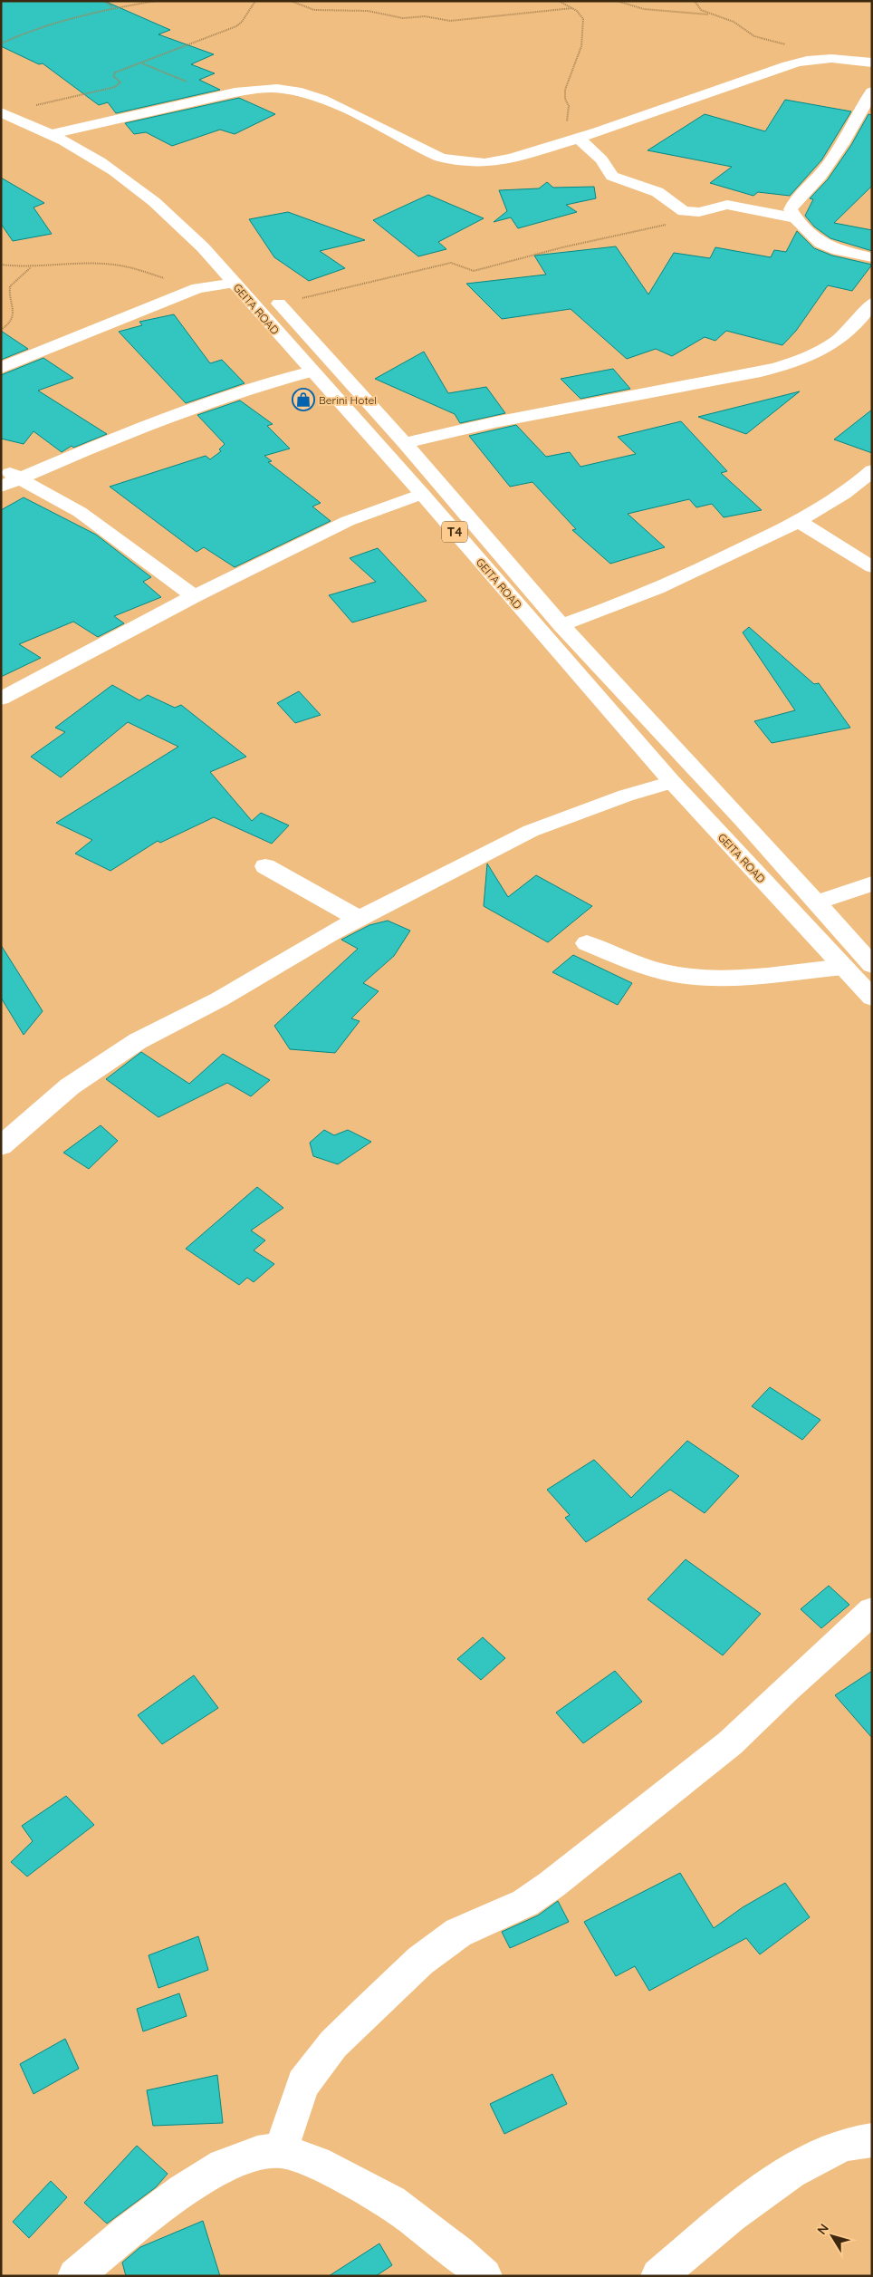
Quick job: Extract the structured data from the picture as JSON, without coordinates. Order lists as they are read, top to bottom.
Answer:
{
  "streets": {
    "main road": ["GEITA ROAD", "T4"]
  },
  "places": {
    "shop": ["Berini Hotel"]
  },
  "north": "top left"
}
